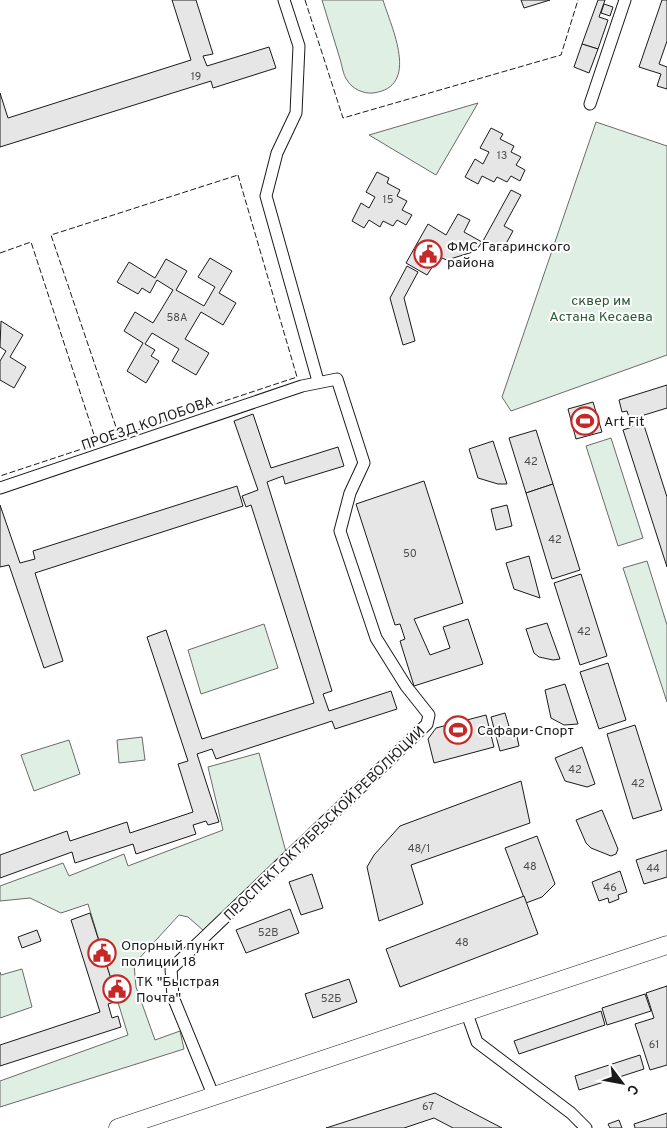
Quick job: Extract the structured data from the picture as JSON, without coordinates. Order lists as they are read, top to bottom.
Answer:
{
  "streets": {
    "street": ["ПРОЕЗД КОЛОБОВА", "ПРОСПЕКТ ОКТЯБРЬСКОЙ РЕВОЛЮЦИИ"]
  },
  "crossings": [
    ["ПРОЕЗД КОЛОБОВА", "ПРОСПЕКТ ОКТЯБРЬСКОЙ РЕВОЛЮЦИИ"]
  ],
  "parks": ["сквер им Астана Кесаева"],
  "places": {
    "public building": ["ФМС Гагаринского района", "Опорный пункт полиции 18", "ТК \"Быстрая Почта\""],
    "sports": ["Art Fit", "Сафари-Спорт"]
  },
  "house_numbers": [
    "19",
    "13",
    "15",
    "58А",
    "42",
    "42",
    "50",
    "42",
    "42",
    "42",
    "48/1",
    "48",
    "44",
    "46",
    "52В",
    "48",
    "52Б",
    "61",
    "67"
  ],
  "north": "bottom right"
}
